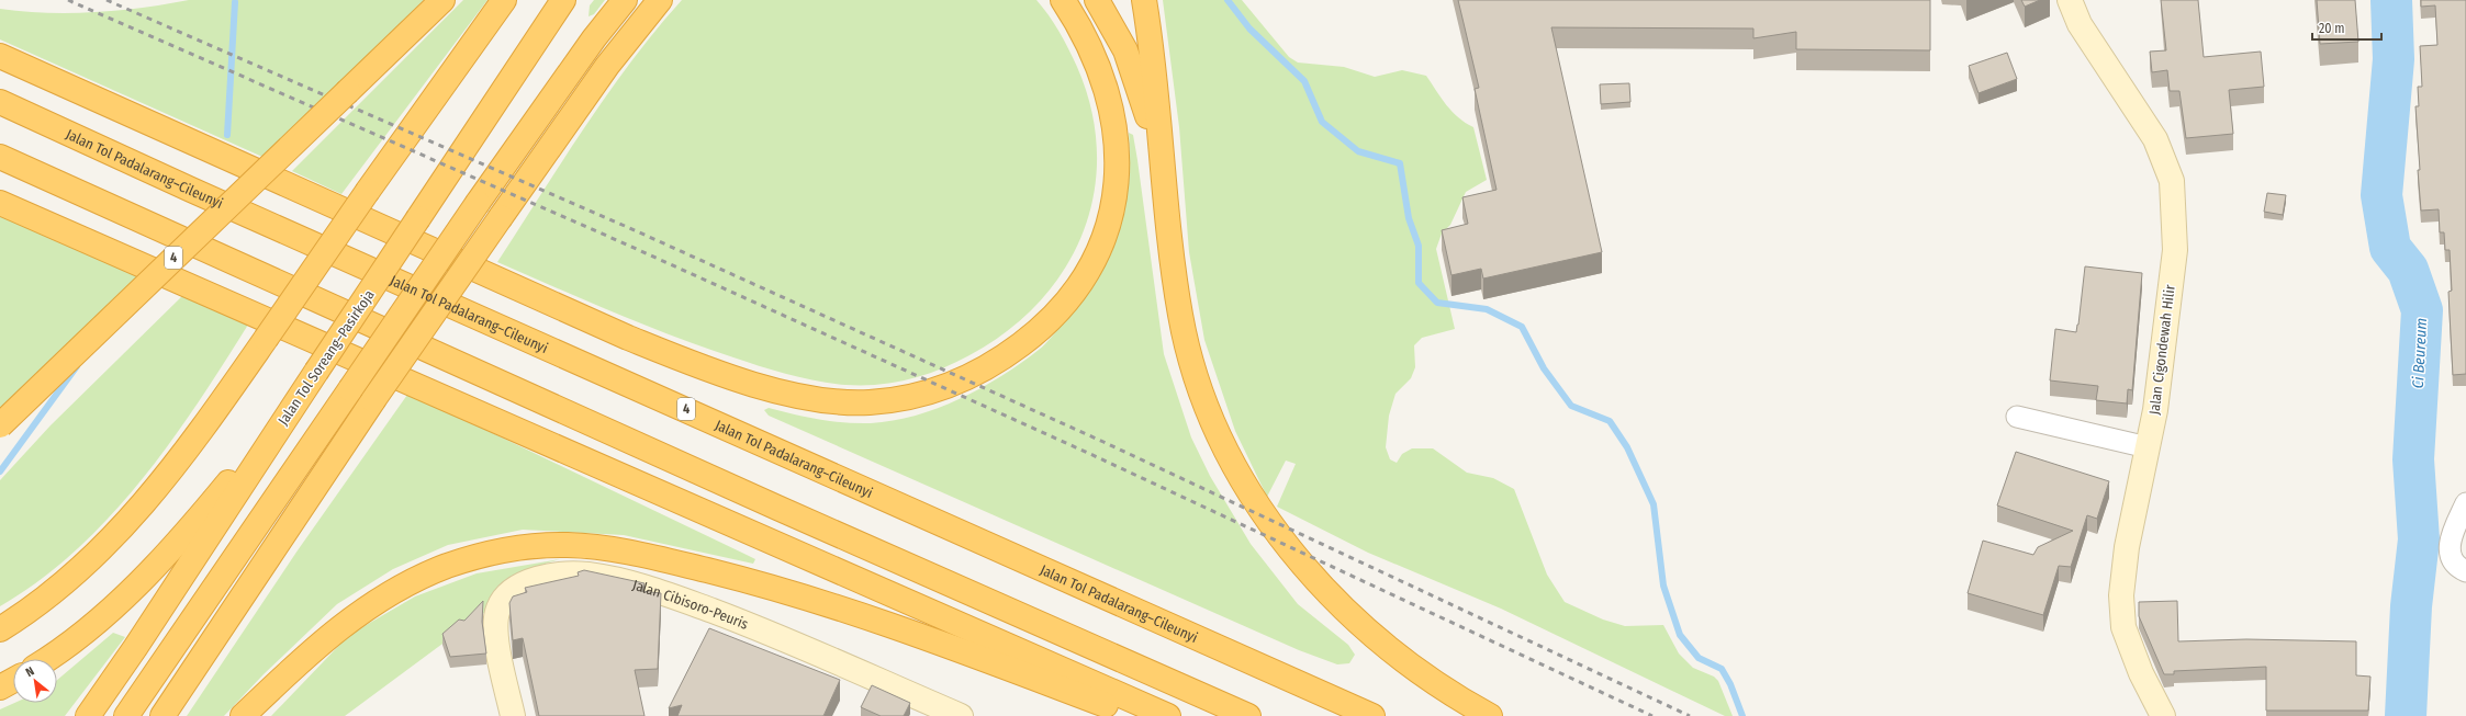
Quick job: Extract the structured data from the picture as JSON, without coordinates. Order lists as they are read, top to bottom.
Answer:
{
  "streets": {
    "highway": ["Jalan Tol Padalarang–Cileunyi", "4", "Jalan Tol Soreang–Pasirkoja"],
    "street": ["Jalan Cigondewah Hilir", "Jalan Cibisoro-Peuris"]
  },
  "water": ["Ci Beureum"],
  "scale_bar": "20 m",
  "north": "top left"
}
